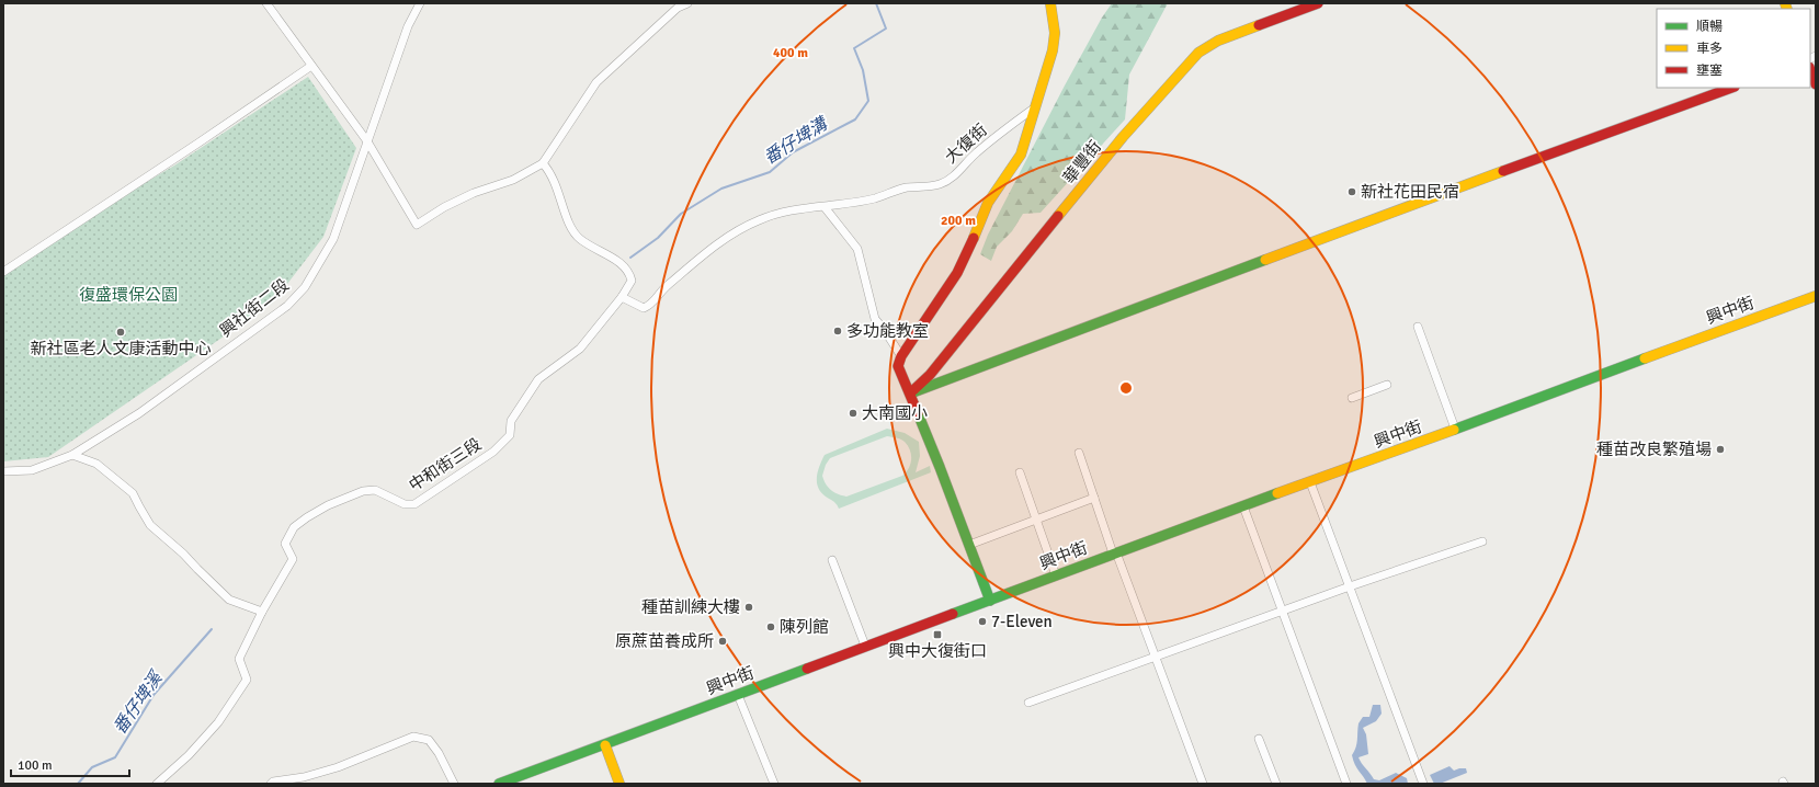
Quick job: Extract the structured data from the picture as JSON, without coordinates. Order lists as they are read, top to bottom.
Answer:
{
  "streets": {
    "street": [
      "大復街",
      "華豐街",
      "興社街二段",
      "興中街",
      "中和街三段"
    ]
  },
  "crossings": [
    ["大復街", "中和街三段"]
  ],
  "water": ["番仔埤溝", "番仔埤溪"],
  "parks": ["復盛環保公園"],
  "places": {
    "other": [
      "新社花田民宿",
      "多功能教室",
      "新社區老人文康活動中心",
      "大南國小",
      "種苗改良繁殖場",
      "種苗訓練大樓",
      "7-Eleven",
      "陳列館",
      "原蔗苗養成所"
    ],
    "transit": ["興中大復街口"]
  },
  "legend": ["順暢", "車多", "壅塞"],
  "scale_bar": "100 m",
  "rings": ["400 m", "200 m"]
}
